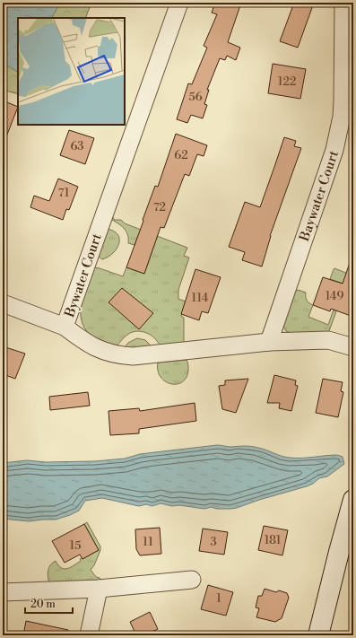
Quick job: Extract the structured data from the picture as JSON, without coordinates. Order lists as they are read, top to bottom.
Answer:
{
  "streets": {
    "street": ["Baywater Court", "Bywater Court"]
  },
  "crossings": [
    ["Baywater Court", "Bywater Court"]
  ],
  "house_numbers": [
    "122",
    "56",
    "63",
    "62",
    "71",
    "72",
    "149",
    "114",
    "181",
    "11",
    "3",
    "15",
    "1"
  ],
  "scale_bar": "20 m"
}
